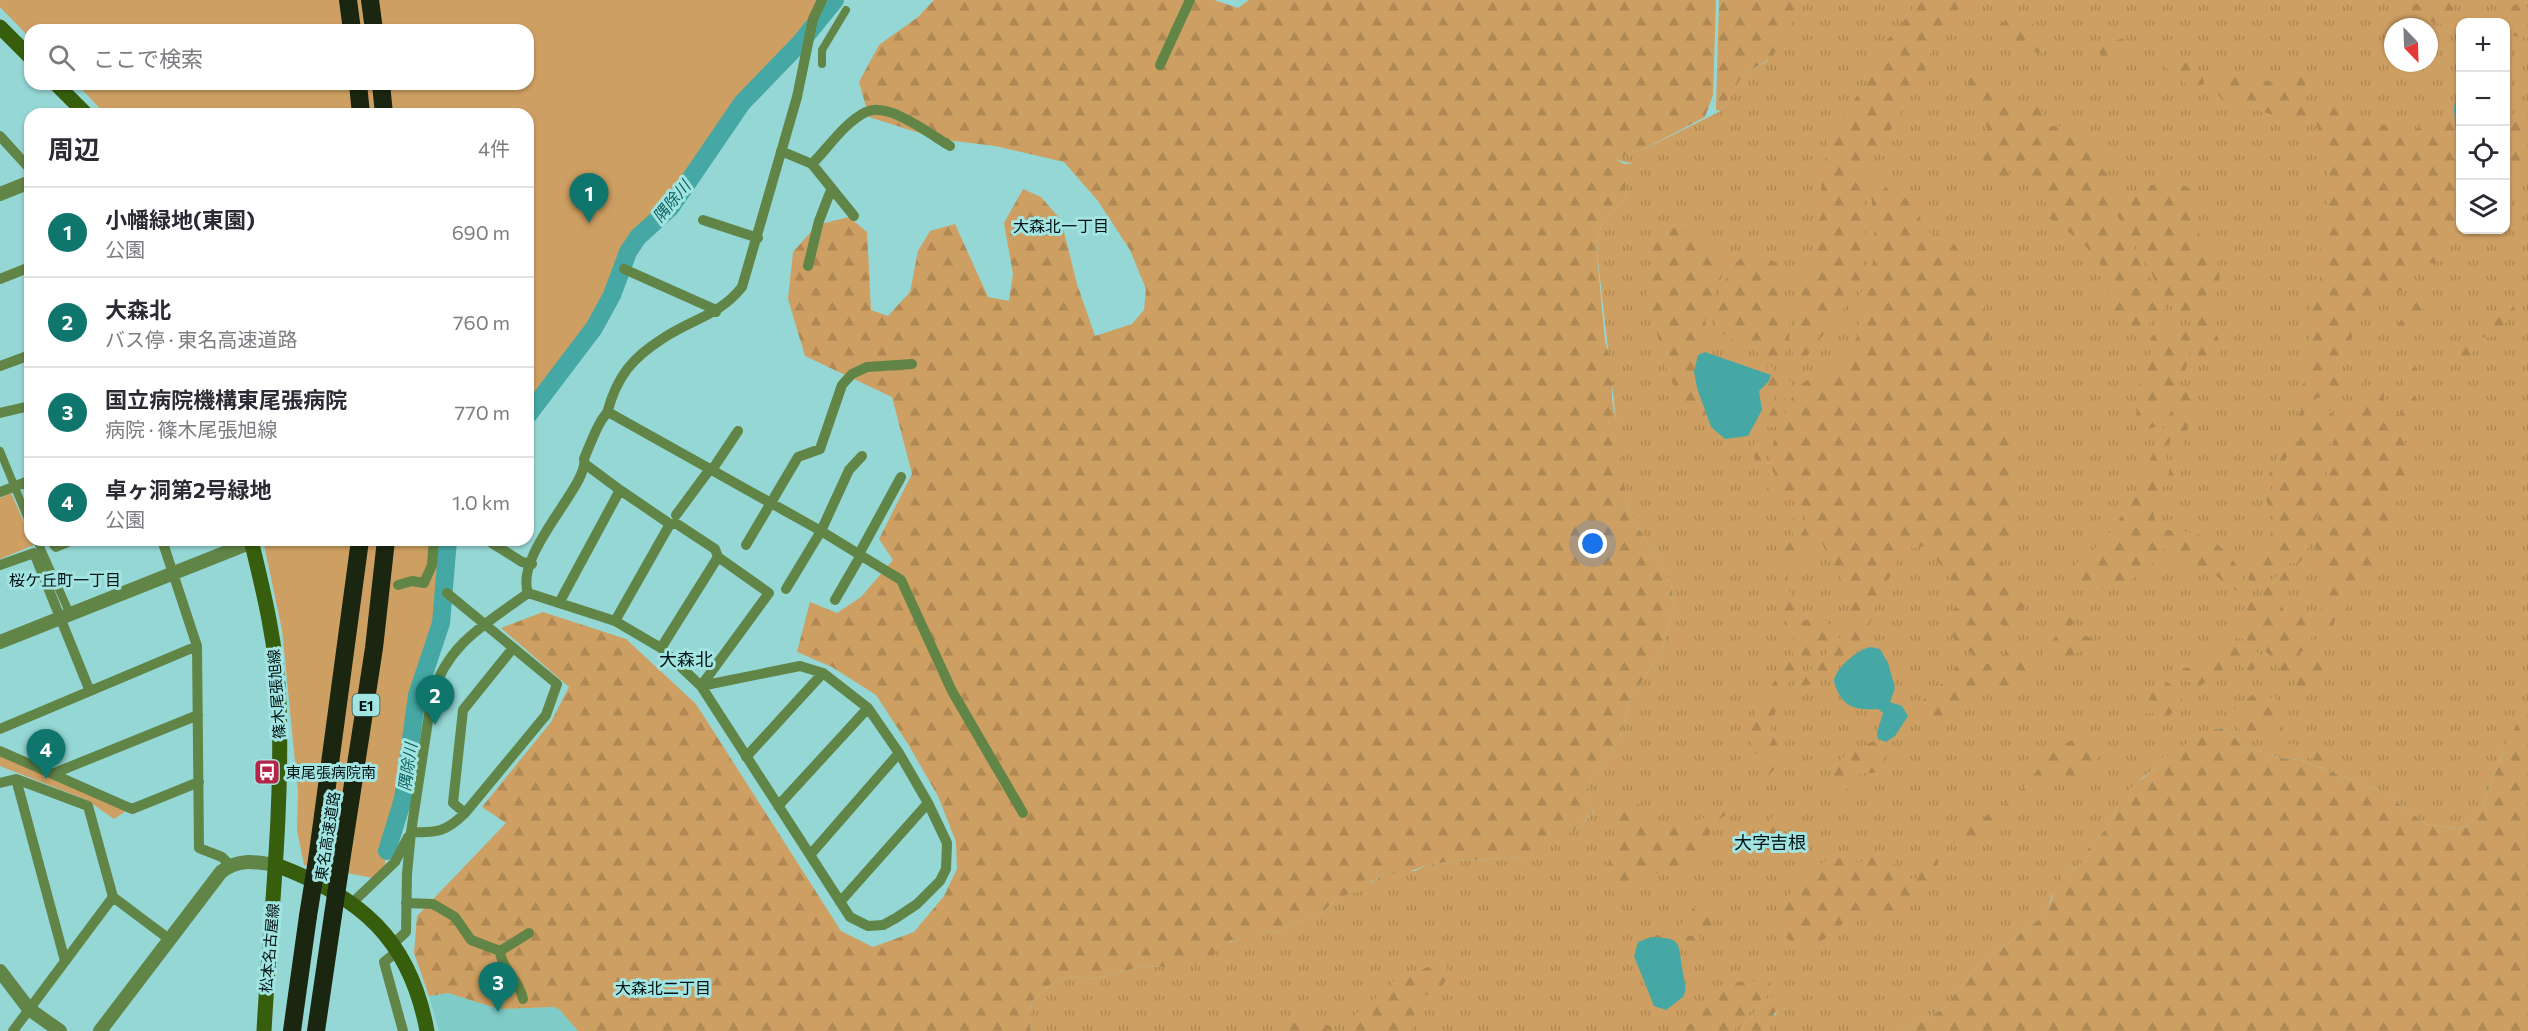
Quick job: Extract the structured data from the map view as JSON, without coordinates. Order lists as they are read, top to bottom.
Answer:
{
  "streets": {
    "highway": ["E1", "東名高速道路"],
    "main road": ["篠木尾張旭線", "松本名古屋線"]
  },
  "crossings": [
    ["篠木尾張旭線", "松本名古屋線"]
  ],
  "districts": [
    "大森北一丁目",
    "桜ケ丘町一丁目",
    "大森北",
    "大字吉根",
    "大森北二丁目"
  ],
  "water": ["隅除川"],
  "places": {
    "bus stop": ["東尾張病院南"]
  },
  "north": "bottom right",
  "page": {
    "map_buttons": ["+", "−"],
    "search": "ここで検索",
    "heading": ["周辺", "4件"],
    "pins": [
      "1",
      "2",
      "4",
      "3"
    ],
    "list": [
      {
        "mark": "1",
        "name": "小幡緑地(東園)",
        "note": "公園",
        "value": "690 m"
      },
      {
        "mark": "2",
        "name": "大森北",
        "note": "バス停 · 東名高速道路",
        "value": "760 m"
      },
      {
        "mark": "3",
        "name": "国立病院機構東尾張病院",
        "note": "病院 · 篠木尾張旭線",
        "value": "770 m"
      },
      {
        "mark": "4",
        "name": "卓ヶ洞第2号緑地",
        "note": "公園",
        "value": "1.0 km"
      }
    ]
  }
}
